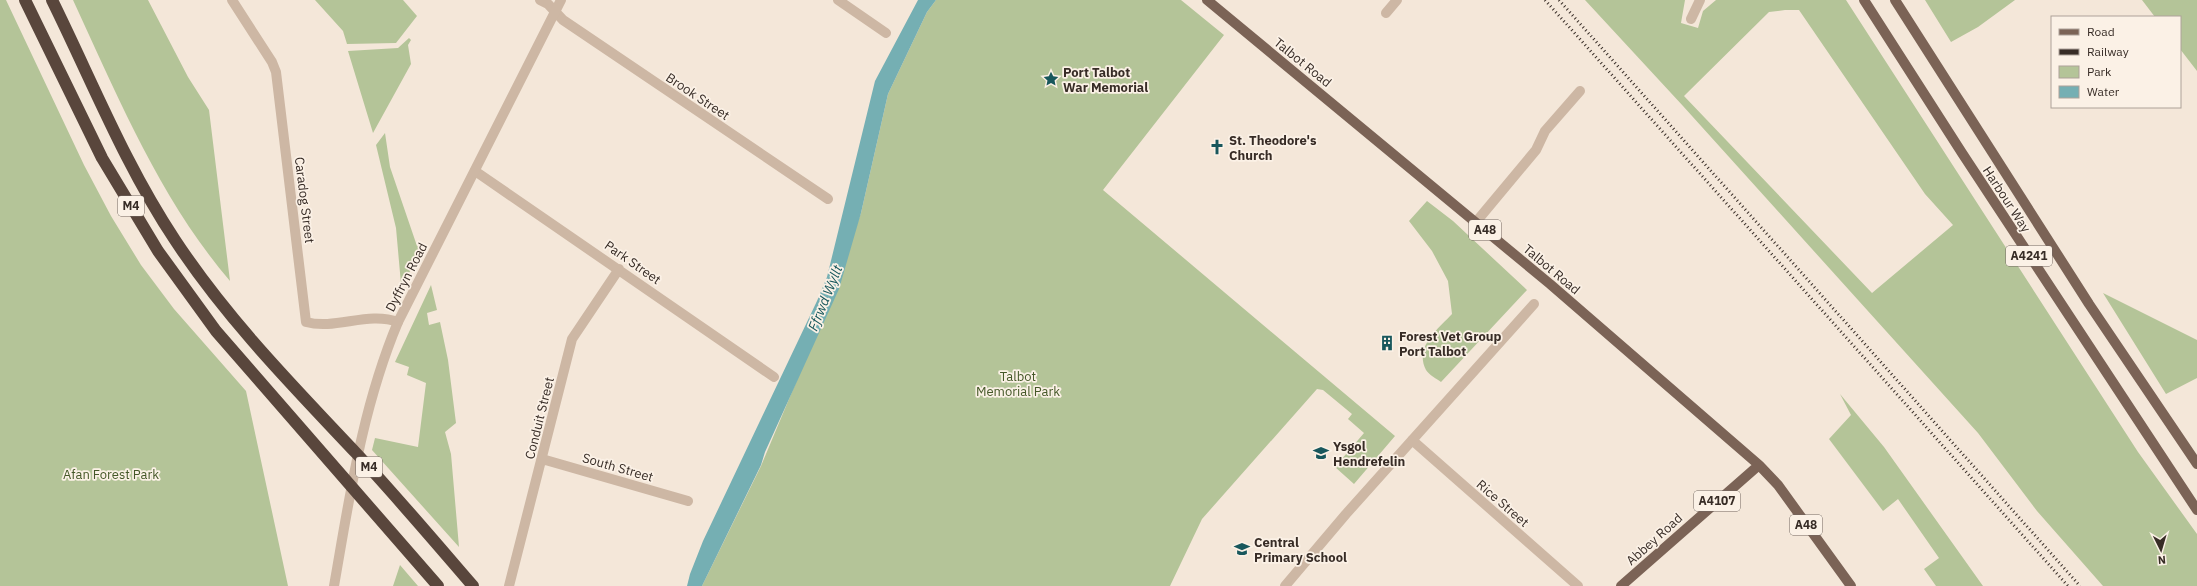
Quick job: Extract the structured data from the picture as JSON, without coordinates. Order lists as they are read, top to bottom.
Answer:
{
  "streets": {
    "highway": ["M4"],
    "main road": [
      "Talbot Road",
      "Harbour Way",
      "A48",
      "A4241",
      "A4107",
      "Abbey Road"
    ],
    "street": [
      "Brook Street",
      "Caradog Street",
      "Park Street",
      "Dyffryn Road",
      "Conduit Street",
      "South Street",
      "Rice Street"
    ]
  },
  "crossings": [
    ["Talbot Road", "Abbey Road"],
    ["Brook Street", "Dyffryn Road"],
    ["Caradog Street", "Dyffryn Road"],
    ["Park Street", "Dyffryn Road"],
    ["Park Street", "Conduit Street"],
    ["Conduit Street", "South Street"]
  ],
  "water": ["Ffrwd Wyllt"],
  "parks": ["Talbot Memorial Park", "Afan Forest Park"],
  "places": {
    "place": ["Port Talbot War Memorial"],
    "church": ["St. Theodore's Church"],
    "building": ["Forest Vet Group Port Talbot"],
    "school or university": ["Ysgol Hendrefelin", "Central Primary School"]
  },
  "legend": [
    "Road",
    "Railway",
    "Park",
    "Water"
  ],
  "north": "bottom"
}
